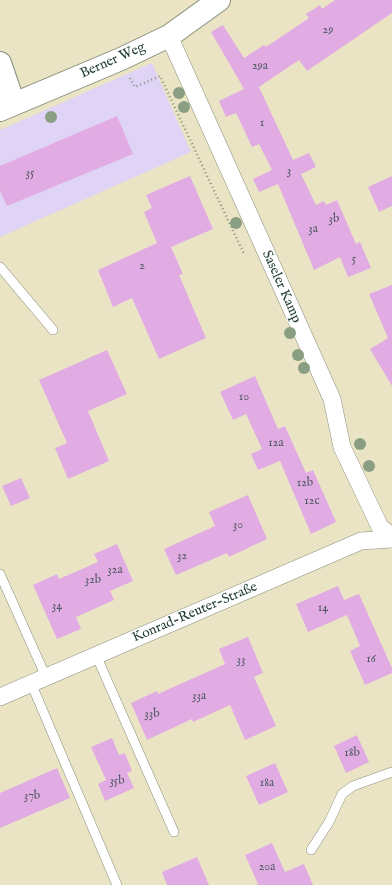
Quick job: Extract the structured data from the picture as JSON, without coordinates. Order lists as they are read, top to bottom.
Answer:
{
  "streets": {
    "street": ["Berner Weg", "Saseler Kamp", "Konrad-Reuter-Straße"]
  },
  "crossings": [
    ["Berner Weg", "Saseler Kamp"],
    ["Saseler Kamp", "Konrad-Reuter-Straße"]
  ],
  "house_numbers": [
    "29",
    "29a",
    "1",
    "3",
    "35",
    "3b",
    "3a",
    "5",
    "2",
    "10",
    "12a",
    "12b",
    "12c",
    "30",
    "32",
    "32a",
    "32b",
    "34",
    "14",
    "16",
    "33",
    "33a",
    "33b",
    "18b",
    "35b",
    "18a",
    "37b",
    "20a"
  ]
}
